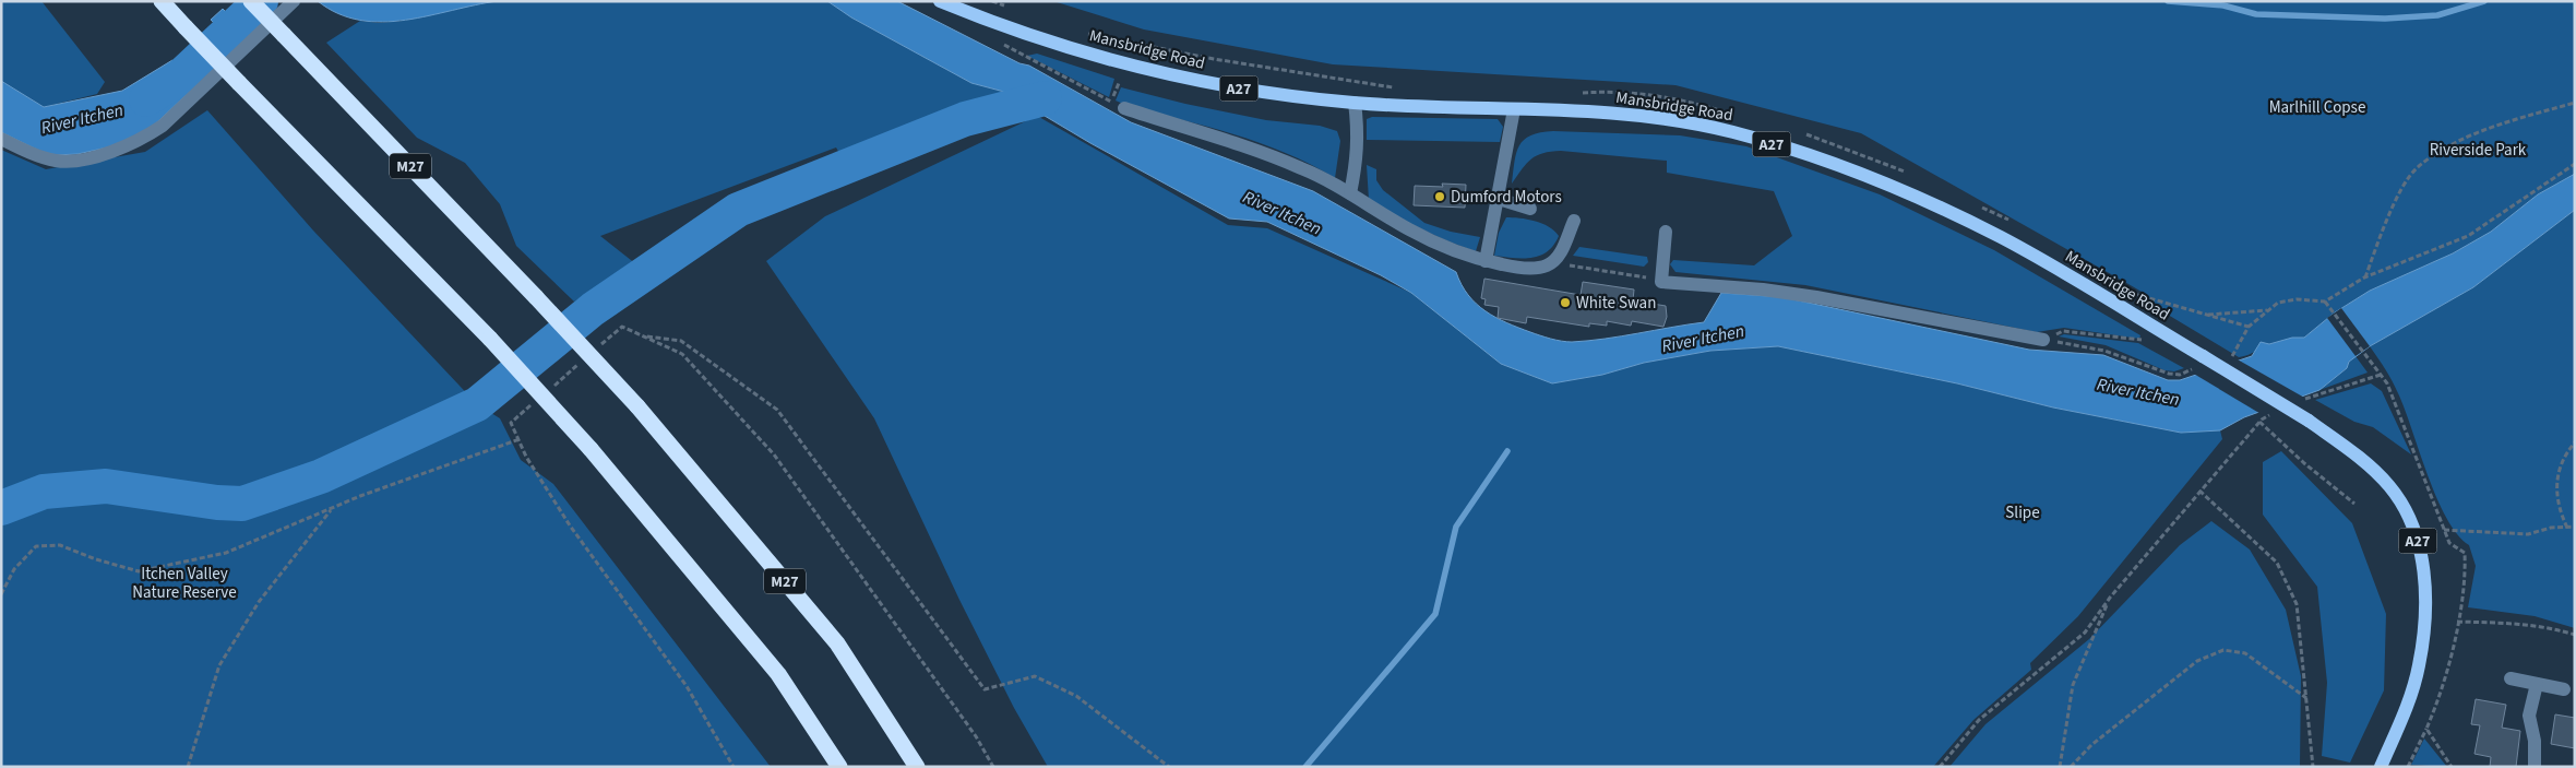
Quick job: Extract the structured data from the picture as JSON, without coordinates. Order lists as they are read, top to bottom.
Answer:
{
  "streets": {
    "highway": ["M27"],
    "main road": ["Mansbridge Road", "A27"]
  },
  "water": ["River Itchen"],
  "parks": [
    "Marlhill Copse",
    "Riverside Park",
    "Slipe",
    "Itchen Valley Nature Reserve"
  ],
  "places": ["Dumford Motors", "White Swan"]
}
